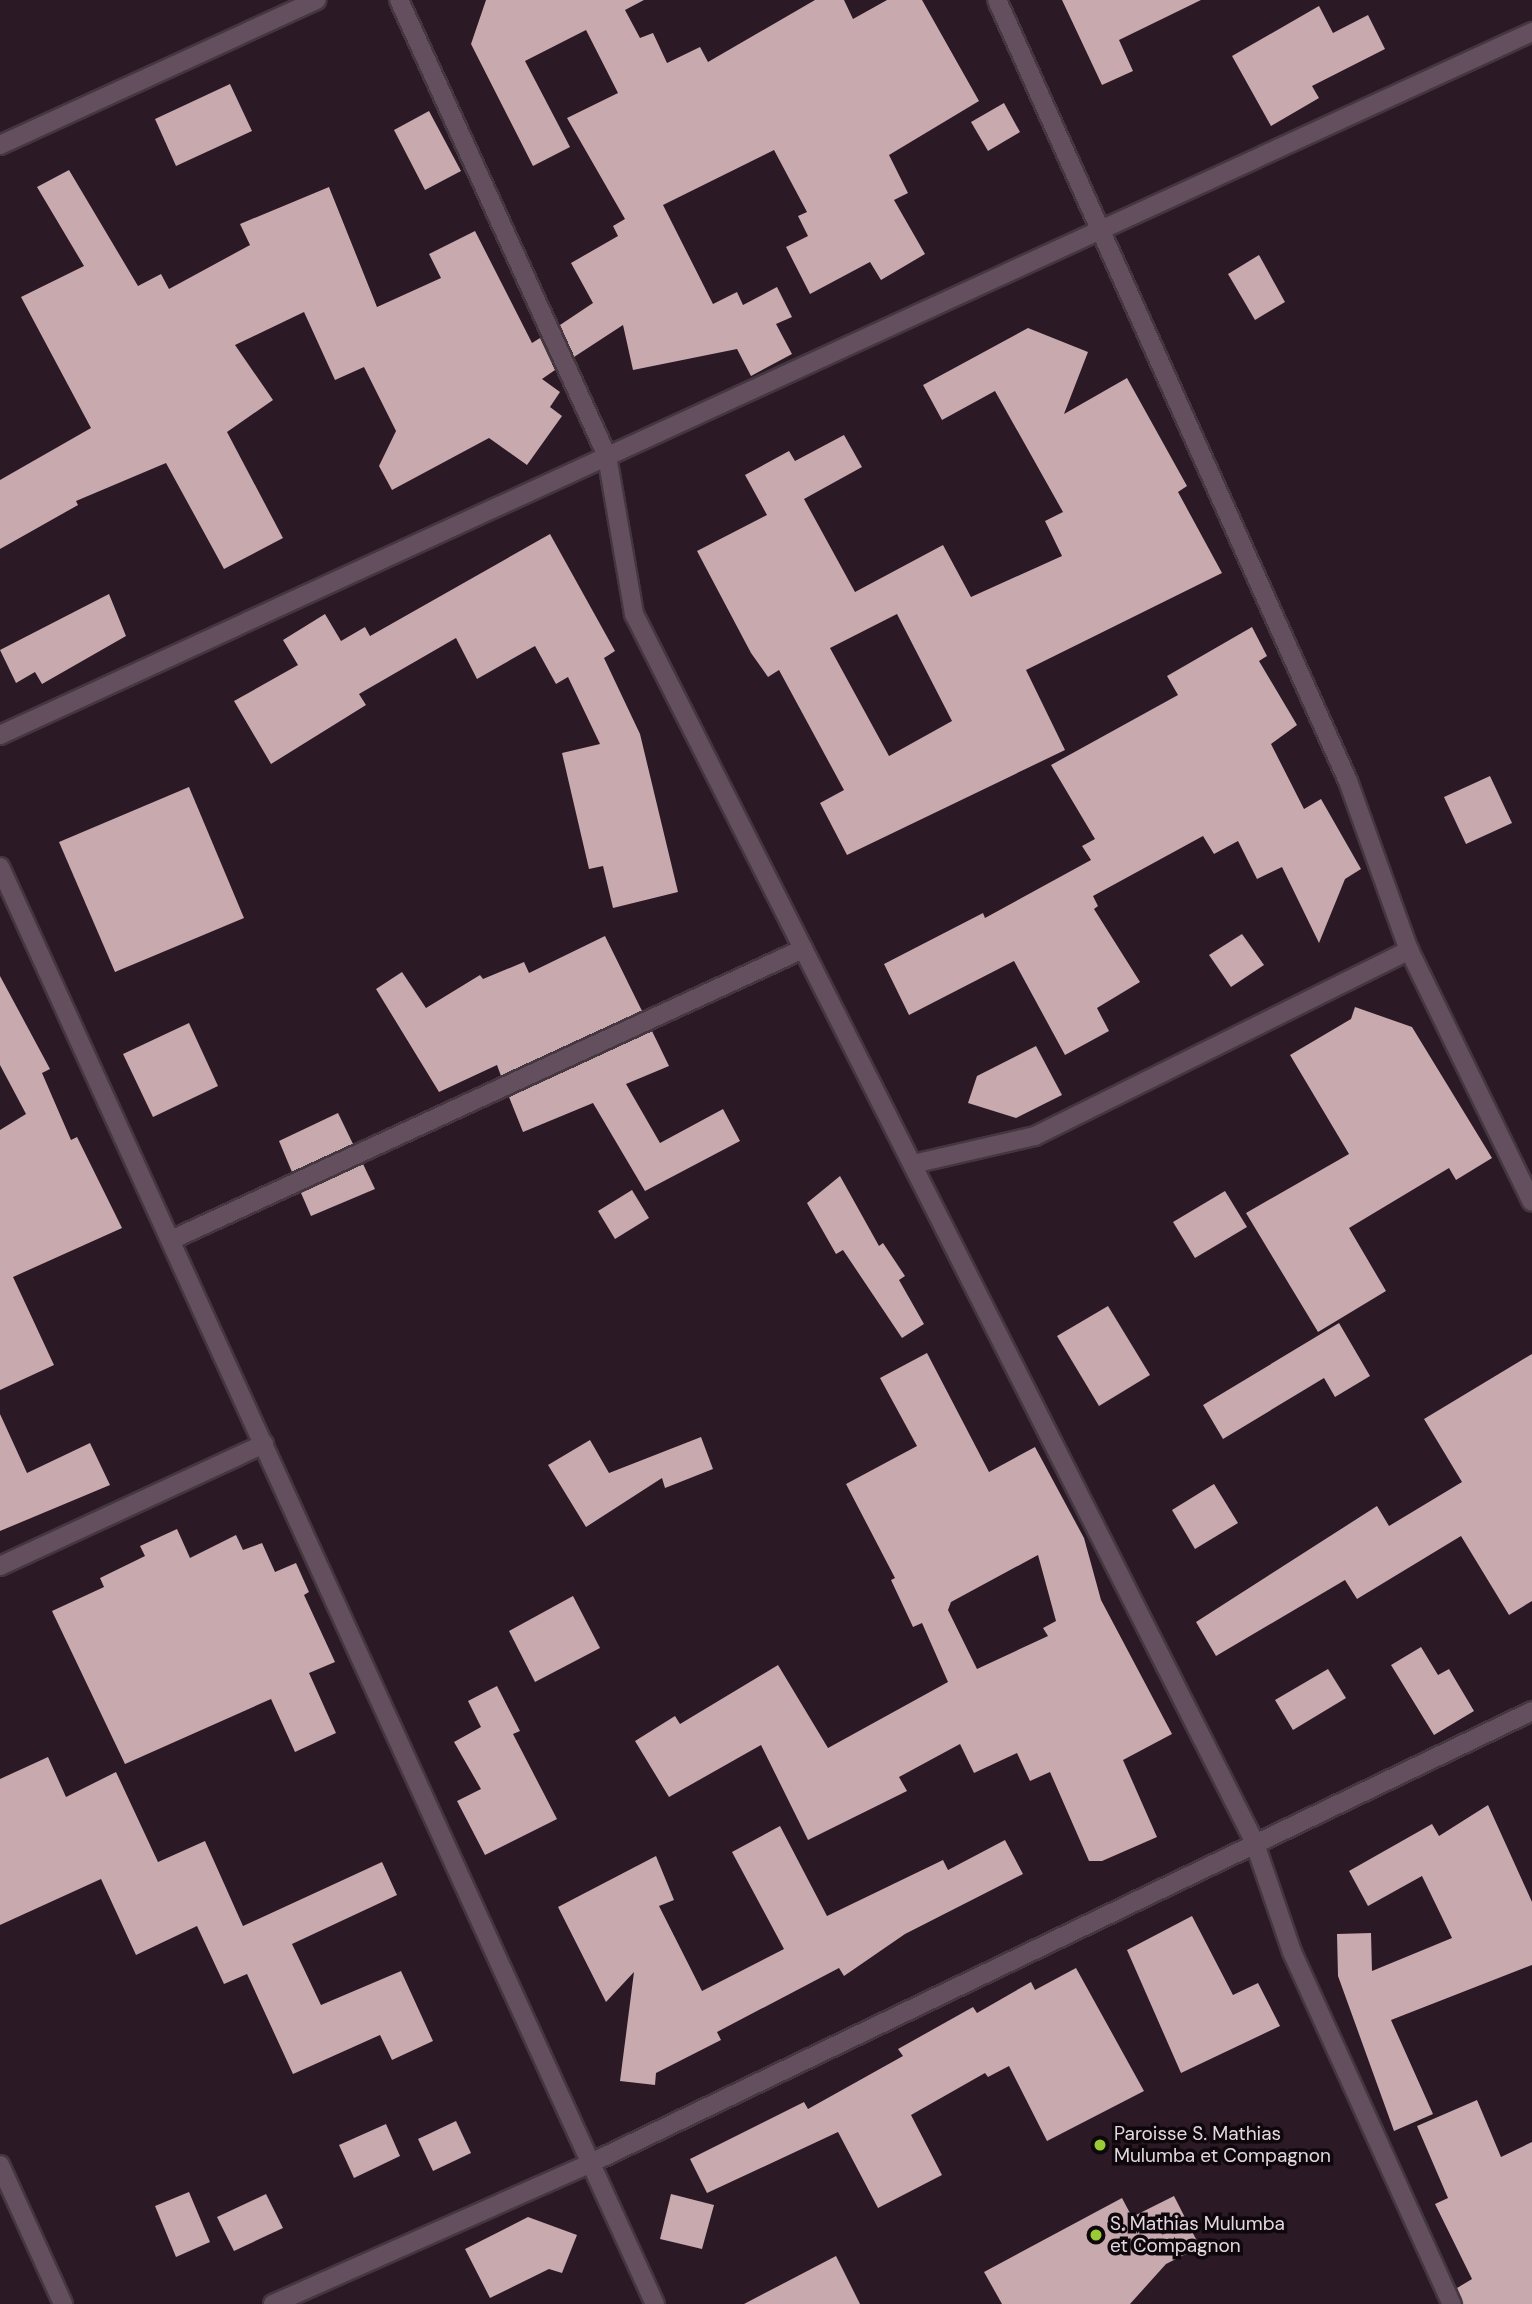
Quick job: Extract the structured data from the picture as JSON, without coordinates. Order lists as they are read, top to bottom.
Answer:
{
  "places": ["Paroisse S. Mathias Mulumba et Compagnon", "S. Mathias Mulumba et Compagnon"]
}
